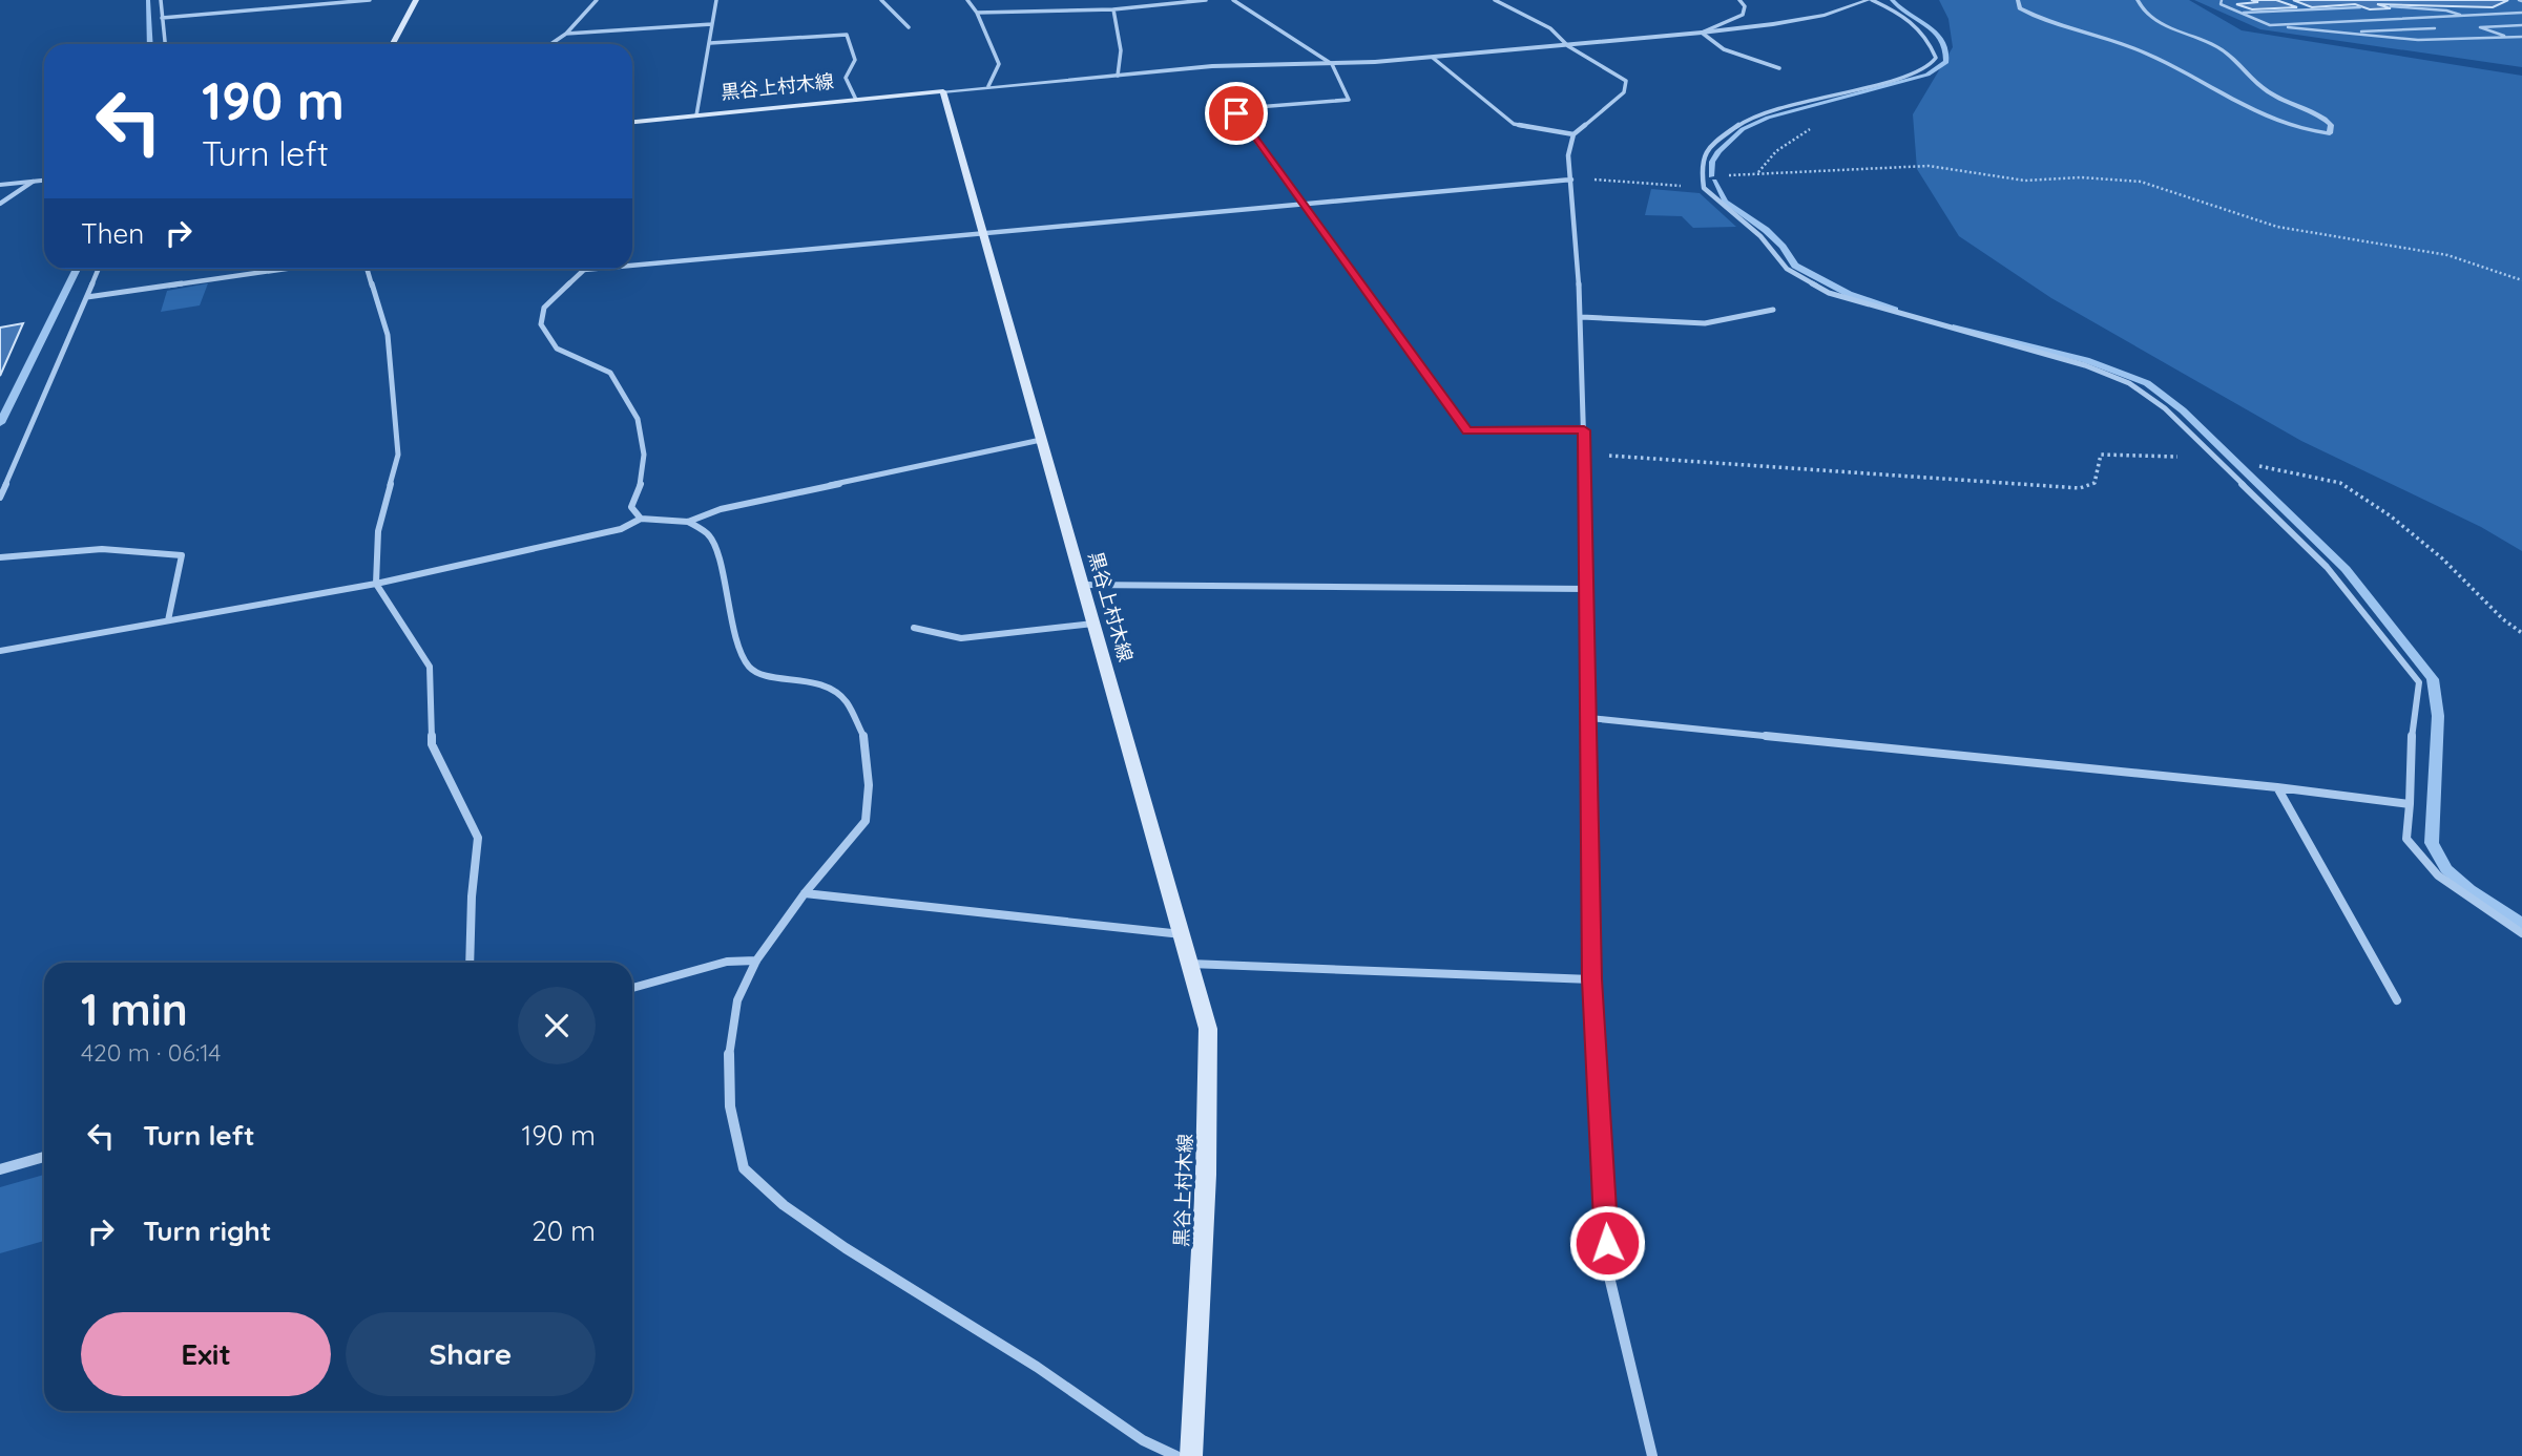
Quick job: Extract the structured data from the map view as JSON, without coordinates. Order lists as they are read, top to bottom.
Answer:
{
  "streets": {
    "main road": ["黒谷上村木線"]
  },
  "page": {
    "turn": ["190 m", "Turn left"],
    "then": "Then",
    "heading": ["1 min", "420 m · 06:14"],
    "list": [
      {
        "name": "Turn left",
        "value": "190 m"
      },
      {
        "name": "Turn right",
        "value": "20 m"
      }
    ],
    "buttons": ["Exit", "Share"]
  }
}
